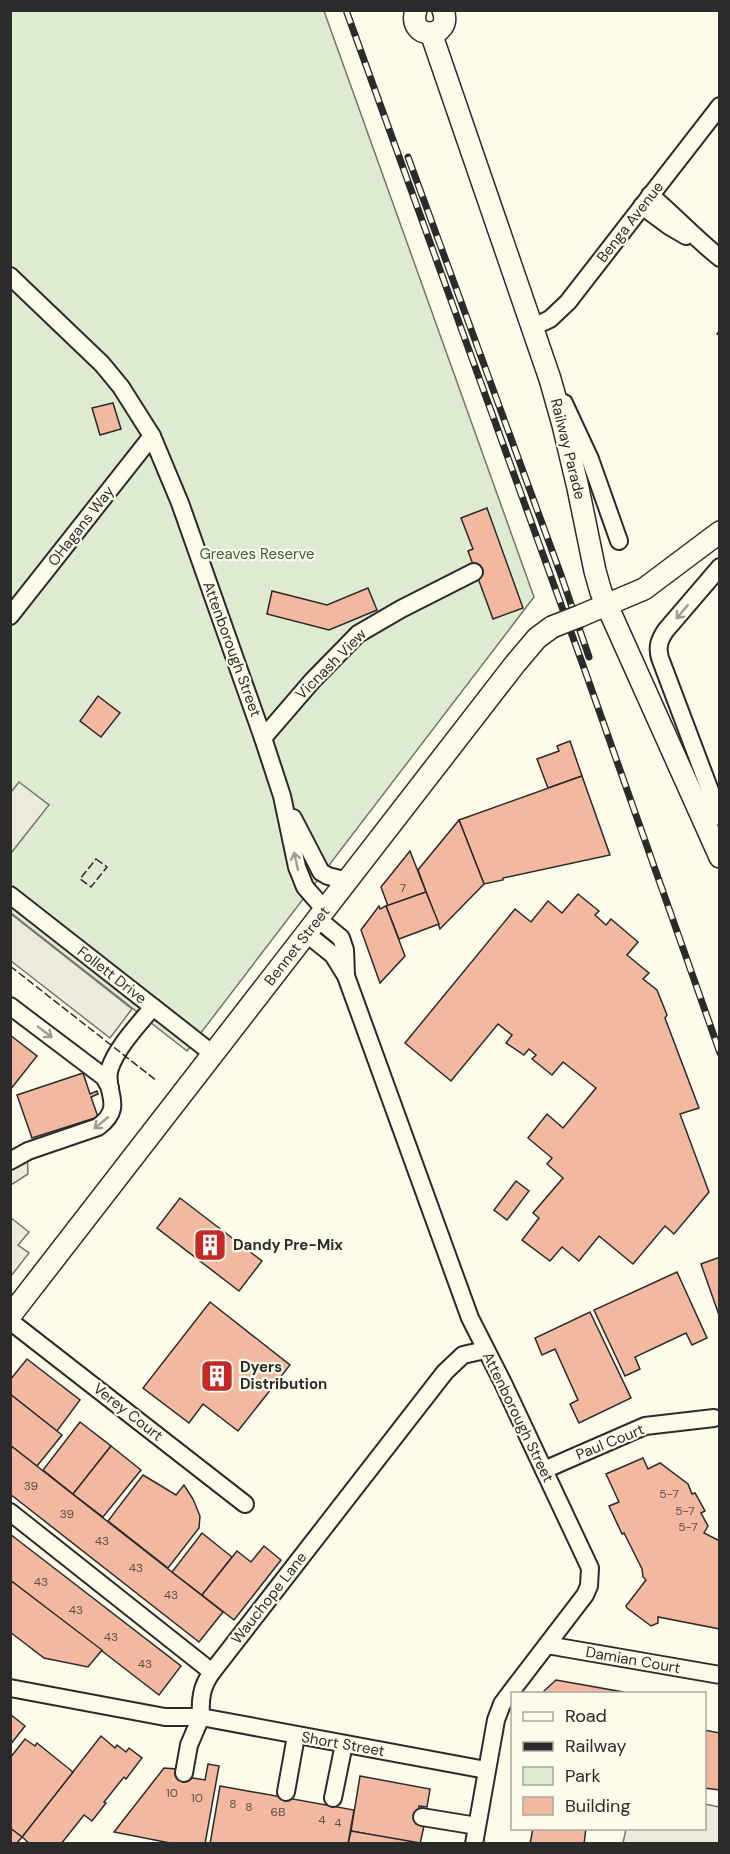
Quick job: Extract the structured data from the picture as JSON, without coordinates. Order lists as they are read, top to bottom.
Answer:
{
  "streets": {
    "main road": ["Railway Parade", "Bennet Street"],
    "street": [
      "Benga Avenue",
      "OHagans Way",
      "Attenborough Street",
      "Vicnash View",
      "Follett Drive",
      "Verey Court",
      "Paul Court",
      "Wauchope Lane",
      "Damian Court",
      "Short Street"
    ]
  },
  "crossings": [
    ["Benga Avenue", "Railway Parade"],
    ["Railway Parade", "Bennet Street"],
    ["OHagans Way", "Attenborough Street"],
    ["Attenborough Street", "Vicnash View"],
    ["Attenborough Street", "Bennet Street"],
    ["Attenborough Street", "Paul Court"],
    ["Attenborough Street", "Wauchope Lane"],
    ["Attenborough Street", "Damian Court"],
    ["Attenborough Street", "Short Street"],
    ["Bennet Street", "Follett Drive"],
    ["Wauchope Lane", "Short Street"]
  ],
  "parks": ["Greaves Reserve"],
  "places": {
    "building": ["Dandy Pre-Mix", "Dyers Distribution"]
  },
  "house_numbers": [
    "7",
    "39",
    "5-7",
    "5-7",
    "39",
    "5-7",
    "43",
    "43",
    "43",
    "43",
    "43",
    "43",
    "43",
    "10",
    "10",
    "8",
    "8",
    "6B",
    "4",
    "4"
  ],
  "legend": [
    "Road",
    "Railway",
    "Park",
    "Building"
  ]
}
